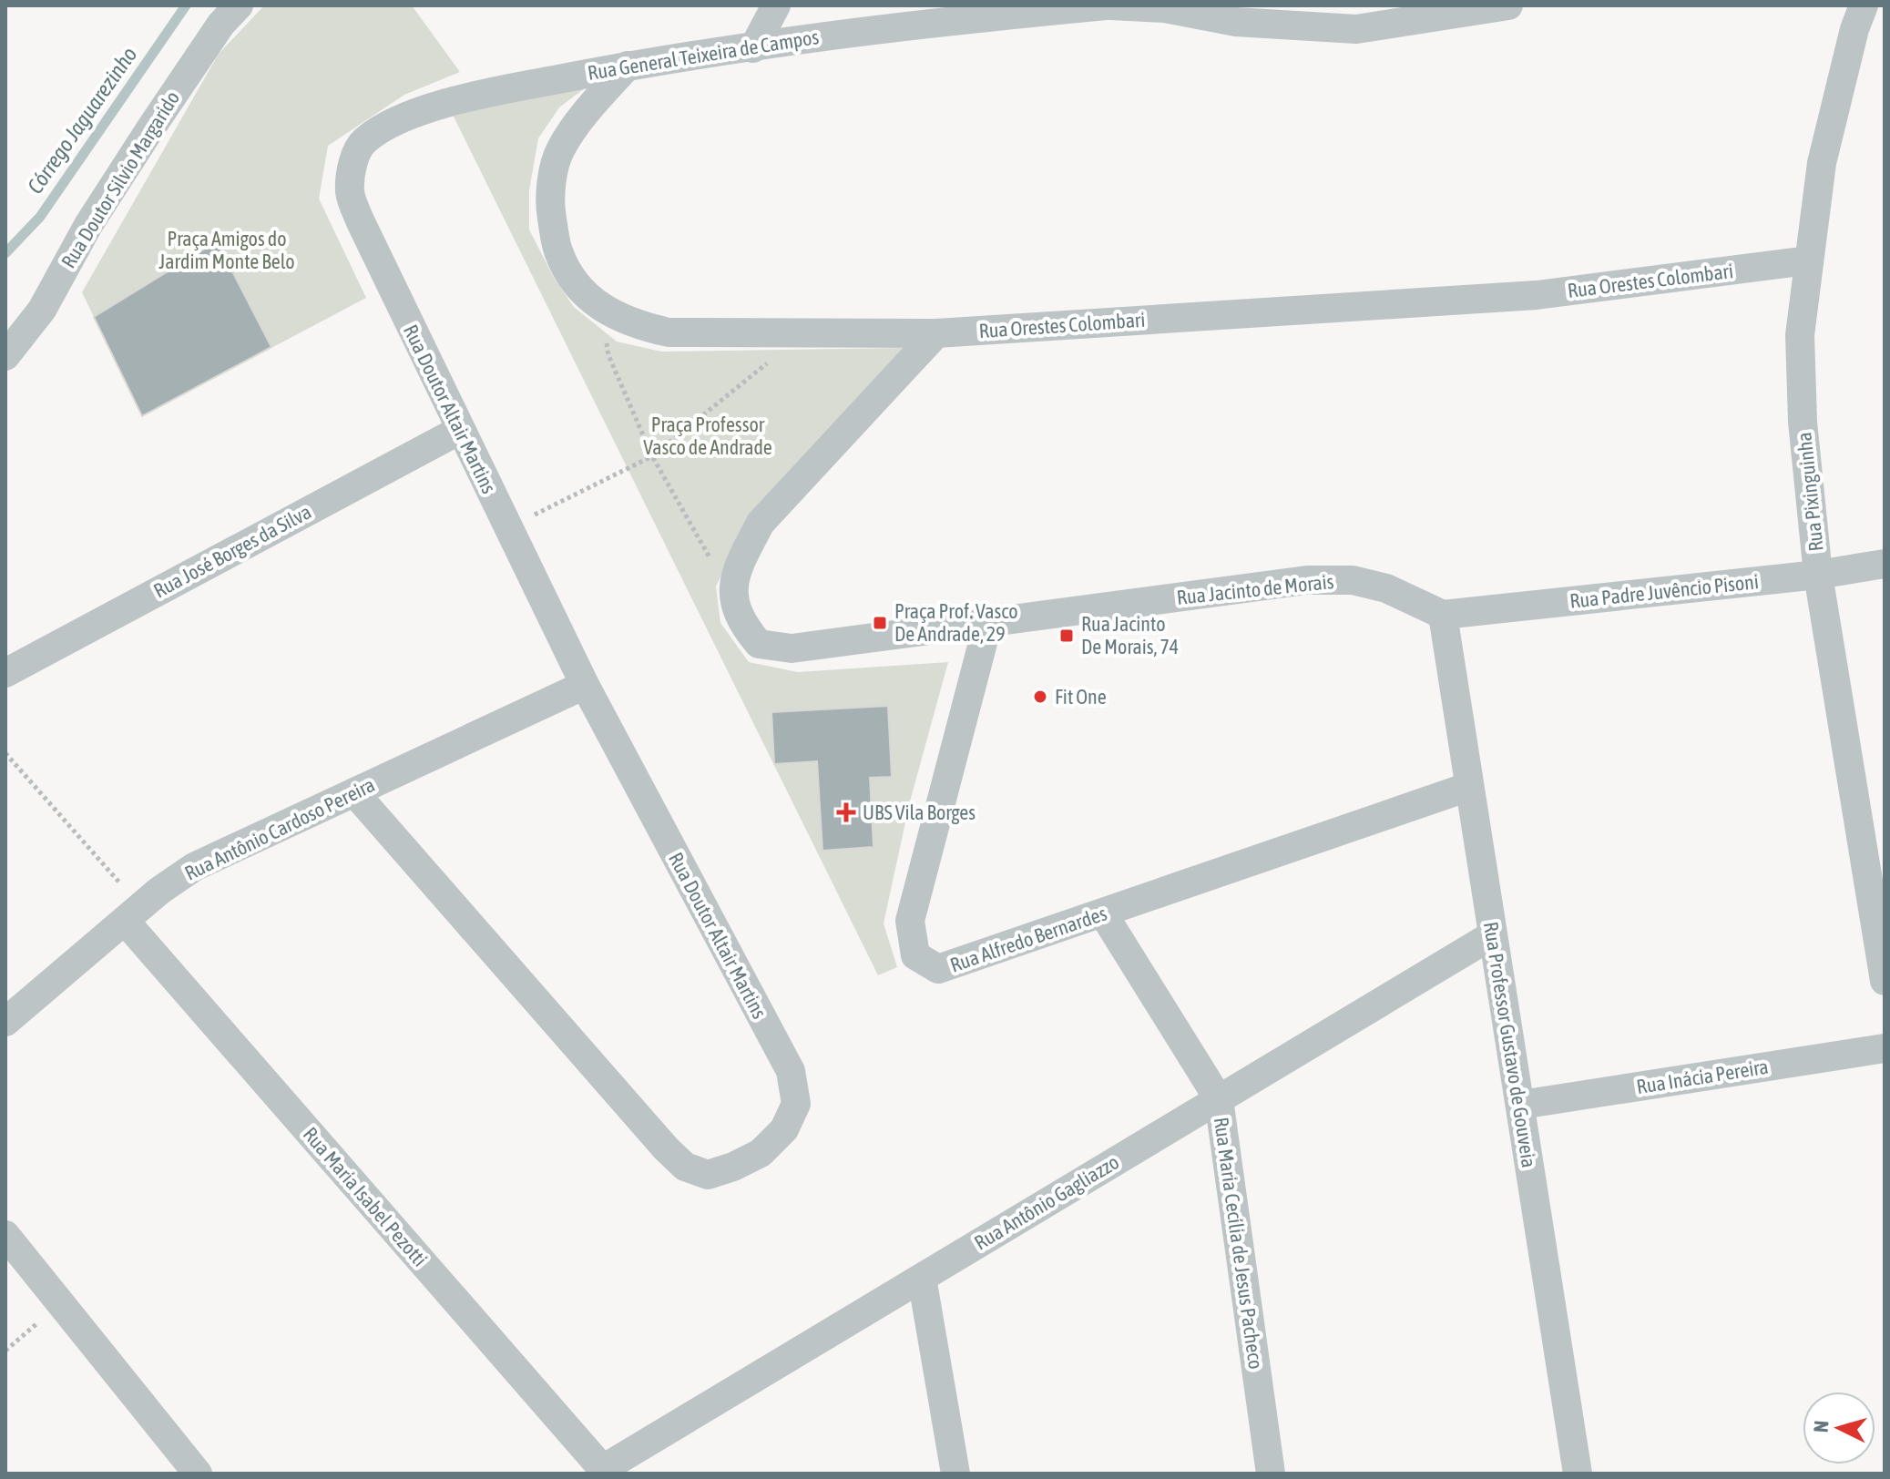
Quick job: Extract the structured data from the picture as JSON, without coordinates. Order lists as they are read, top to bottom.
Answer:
{
  "streets": {
    "street": [
      "Rua General Teixeira de Campos",
      "Rua Doutor Silvio Margarido",
      "Rua Orestes Colombari",
      "Rua Doutor Altair Martins",
      "Rua Pixinguinha",
      "Rua José Borges da Silva",
      "Rua Jacinto de Morais",
      "Rua Padre Juvêncio Pisoni",
      "Rua Antônio Cardoso Pereira",
      "Rua Alfredo Bernardes",
      "Rua Professor Gustavo de Gouveia",
      "Rua Inácia Pereira",
      "Rua Maria Isabel Pezotti",
      "Rua Antônio Gagliazzo",
      "Rua Maria Cecília de Jesus Pacheco"
    ]
  },
  "crossings": [
    ["Rua General Teixeira de Campos", "Rua Orestes Colombari"],
    ["Rua General Teixeira de Campos", "Rua Doutor Altair Martins"],
    ["Rua Orestes Colombari", "Rua Pixinguinha"],
    ["Rua Doutor Altair Martins", "Rua José Borges da Silva"],
    ["Rua Doutor Altair Martins", "Rua Antônio Cardoso Pereira"],
    ["Rua Pixinguinha", "Rua Padre Juvêncio Pisoni"],
    ["Rua Jacinto de Morais", "Rua Padre Juvêncio Pisoni"],
    ["Rua Jacinto de Morais", "Rua Alfredo Bernardes"],
    ["Rua Jacinto de Morais", "Rua Professor Gustavo de Gouveia"],
    ["Rua Padre Juvêncio Pisoni", "Rua Professor Gustavo de Gouveia"],
    ["Rua Antônio Cardoso Pereira", "Rua Maria Isabel Pezotti"],
    ["Rua Alfredo Bernardes", "Rua Professor Gustavo de Gouveia"],
    ["Rua Alfredo Bernardes", "Rua Maria Cecília de Jesus Pacheco"],
    ["Rua Professor Gustavo de Gouveia", "Rua Inácia Pereira"],
    ["Rua Professor Gustavo de Gouveia", "Rua Antônio Gagliazzo"],
    ["Rua Maria Isabel Pezotti", "Rua Antônio Gagliazzo"],
    ["Rua Antônio Gagliazzo", "Rua Maria Cecília de Jesus Pacheco"]
  ],
  "water": ["Córrego Jaguarezinho"],
  "parks": ["Praça Amigos do Jardim Monte Belo", "Praça Professor Vasco de Andrade"],
  "places": {
    "transit": ["Praça Prof. Vasco De Andrade, 29", "Rua Jacinto De Morais, 74"],
    "other": ["Fit One"],
    "health": ["UBS Vila Borges"]
  },
  "north": "left"
}
